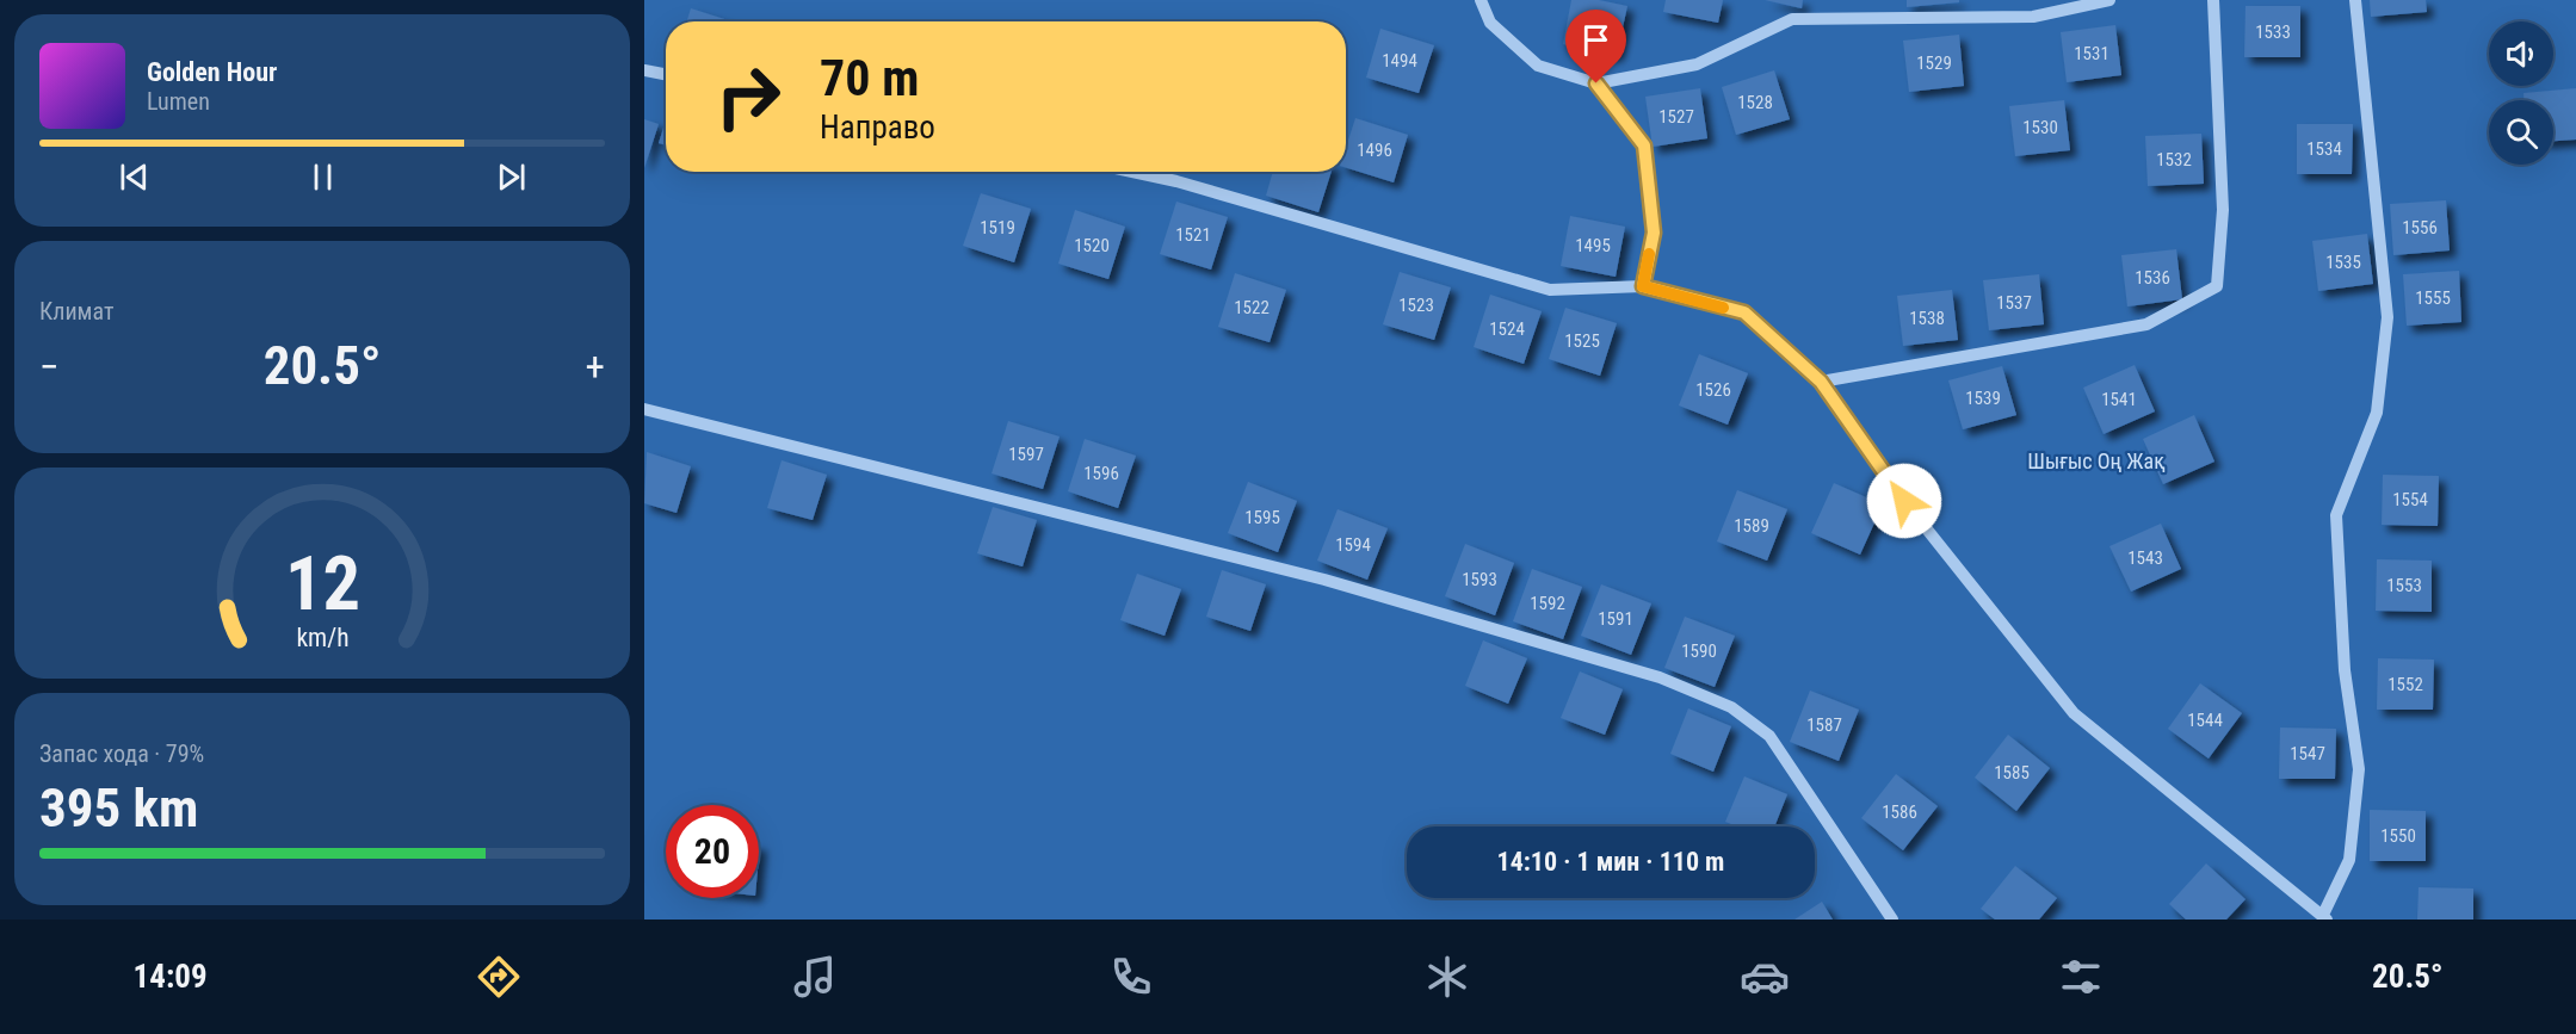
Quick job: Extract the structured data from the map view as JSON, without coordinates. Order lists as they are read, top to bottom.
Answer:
{
  "parks": ["Шығыс Оң Жақ"],
  "house_numbers": [
    "1533",
    "1531",
    "1494",
    "1529",
    "1528",
    "1527",
    "1530",
    "1534",
    "1496",
    "1532",
    "1519",
    "1556",
    "1521",
    "1520",
    "1495",
    "1535",
    "1536",
    "1555",
    "1537",
    "1523",
    "1522",
    "1538",
    "1524",
    "1525",
    "1526",
    "1539",
    "1541",
    "1597",
    "1596",
    "1554",
    "1595",
    "1589",
    "1594",
    "1543",
    "1593",
    "1553",
    "1592",
    "1591",
    "1590",
    "1552",
    "1544",
    "1587",
    "1547",
    "1585",
    "1586",
    "1550"
  ],
  "page": {
    "turn": ["70 m", "Направо"],
    "song": ["Golden Hour", "Lumen"],
    "tile": [
      "Климат",
      ["Запас хода · 79%", "395 km"]
    ],
    "heat": ["−", "20.5°", "+"],
    "limit": "20",
    "trip": "14:10 · 1 мин · 110 m",
    "tabs": ["14:09", "20.5°"],
    "gauge": ["12", "km/h"]
  }
}
